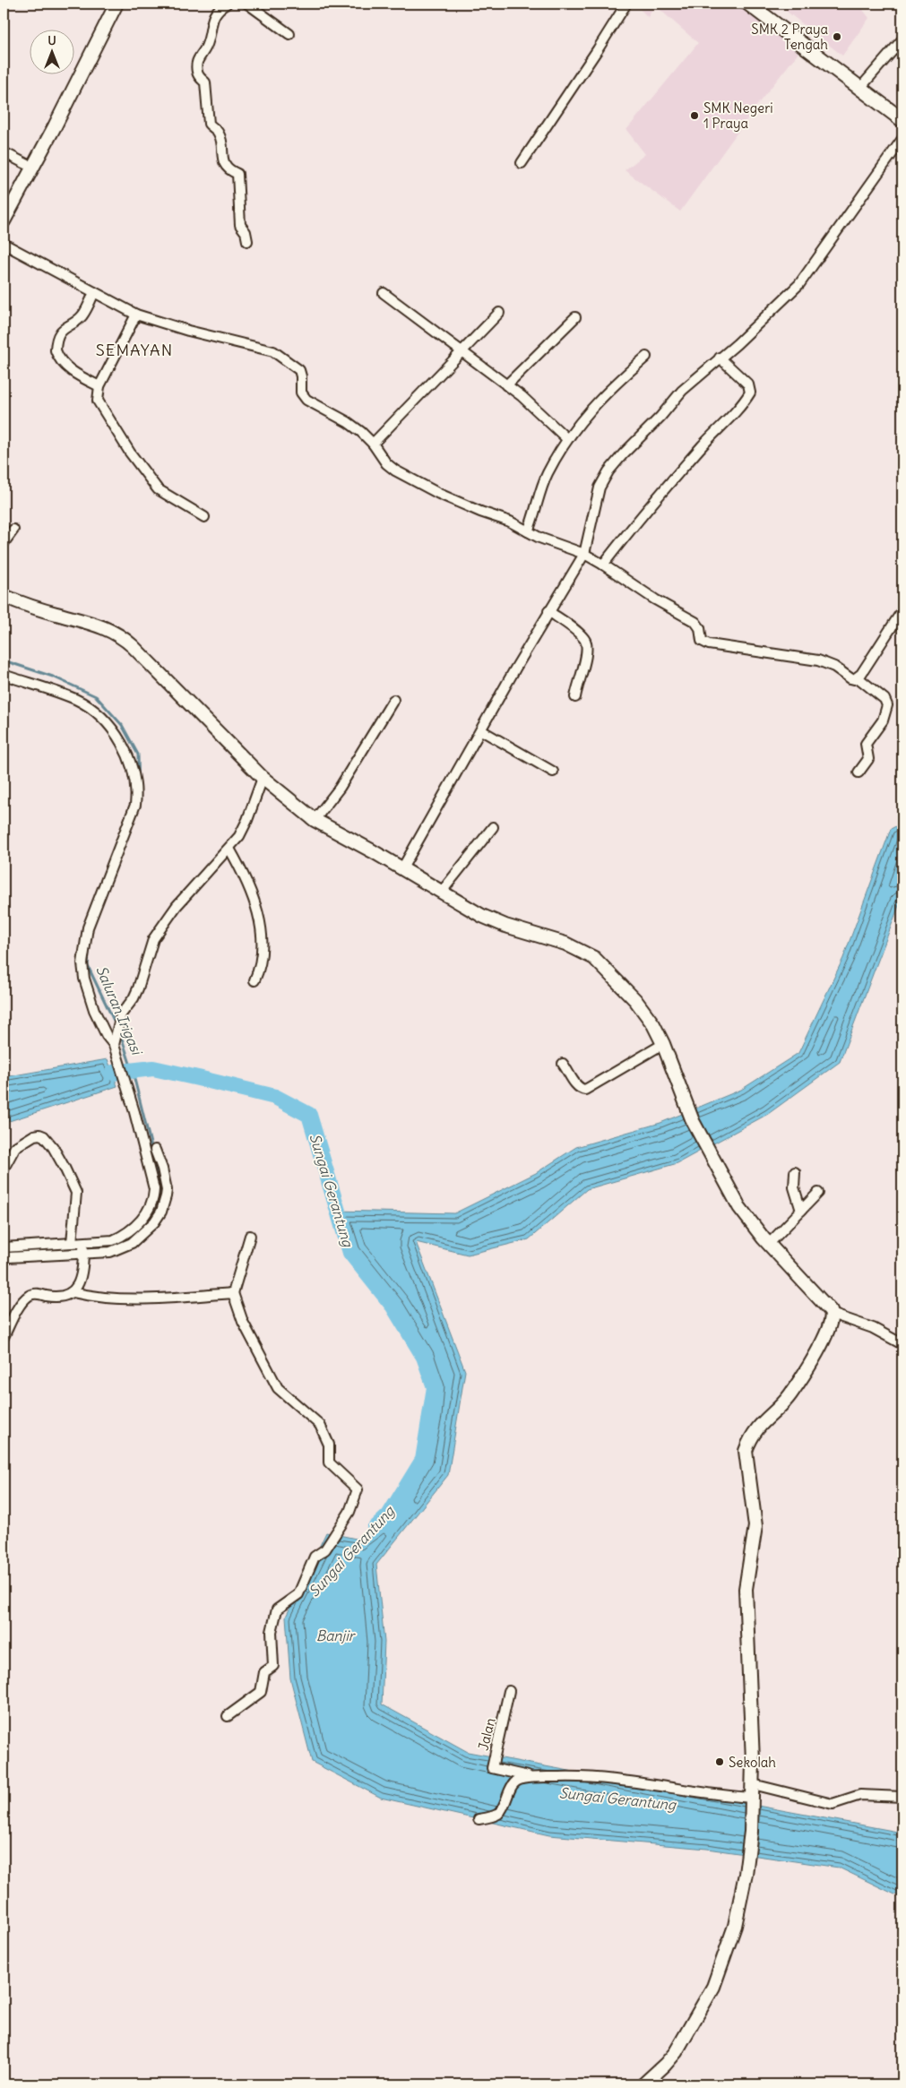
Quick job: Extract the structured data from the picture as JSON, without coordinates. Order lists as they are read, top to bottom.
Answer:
{
  "streets": {
    "street": ["Jalan"]
  },
  "districts": ["SEMAYAN"],
  "water": ["Saluran Irigasi", "Sungai Gerantung", "Banjir"],
  "places": ["SMK 2 Praya Tengah", "SMK Negeri 1 Praya", "Sekolah"],
  "north": "top"
}
